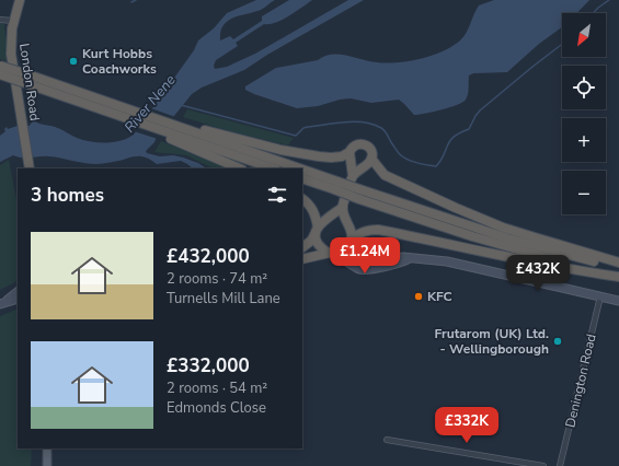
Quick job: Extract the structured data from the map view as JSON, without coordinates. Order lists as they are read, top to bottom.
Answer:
{
  "streets": {
    "highway": ["London Road"],
    "street": ["Denington Road"]
  },
  "water": ["River Nene"],
  "places": ["Kurt Hobbs Coachworks", "KFC", "Frutarom (UK) Ltd. - Wellingborough"],
  "north": "bottom left",
  "page": {
    "map_buttons": ["+", "−"],
    "heading": "3 homes",
    "list": [
      {
        "name": "£432,000",
        "note": "2 rooms · 74 m² · Turnells Mill Lane"
      },
      {
        "name": "£332,000",
        "note": "2 rooms · 54 m² · Edmonds Close"
      }
    ],
    "price": ["£1.24M", "£432K", "£332K"]
  }
}
